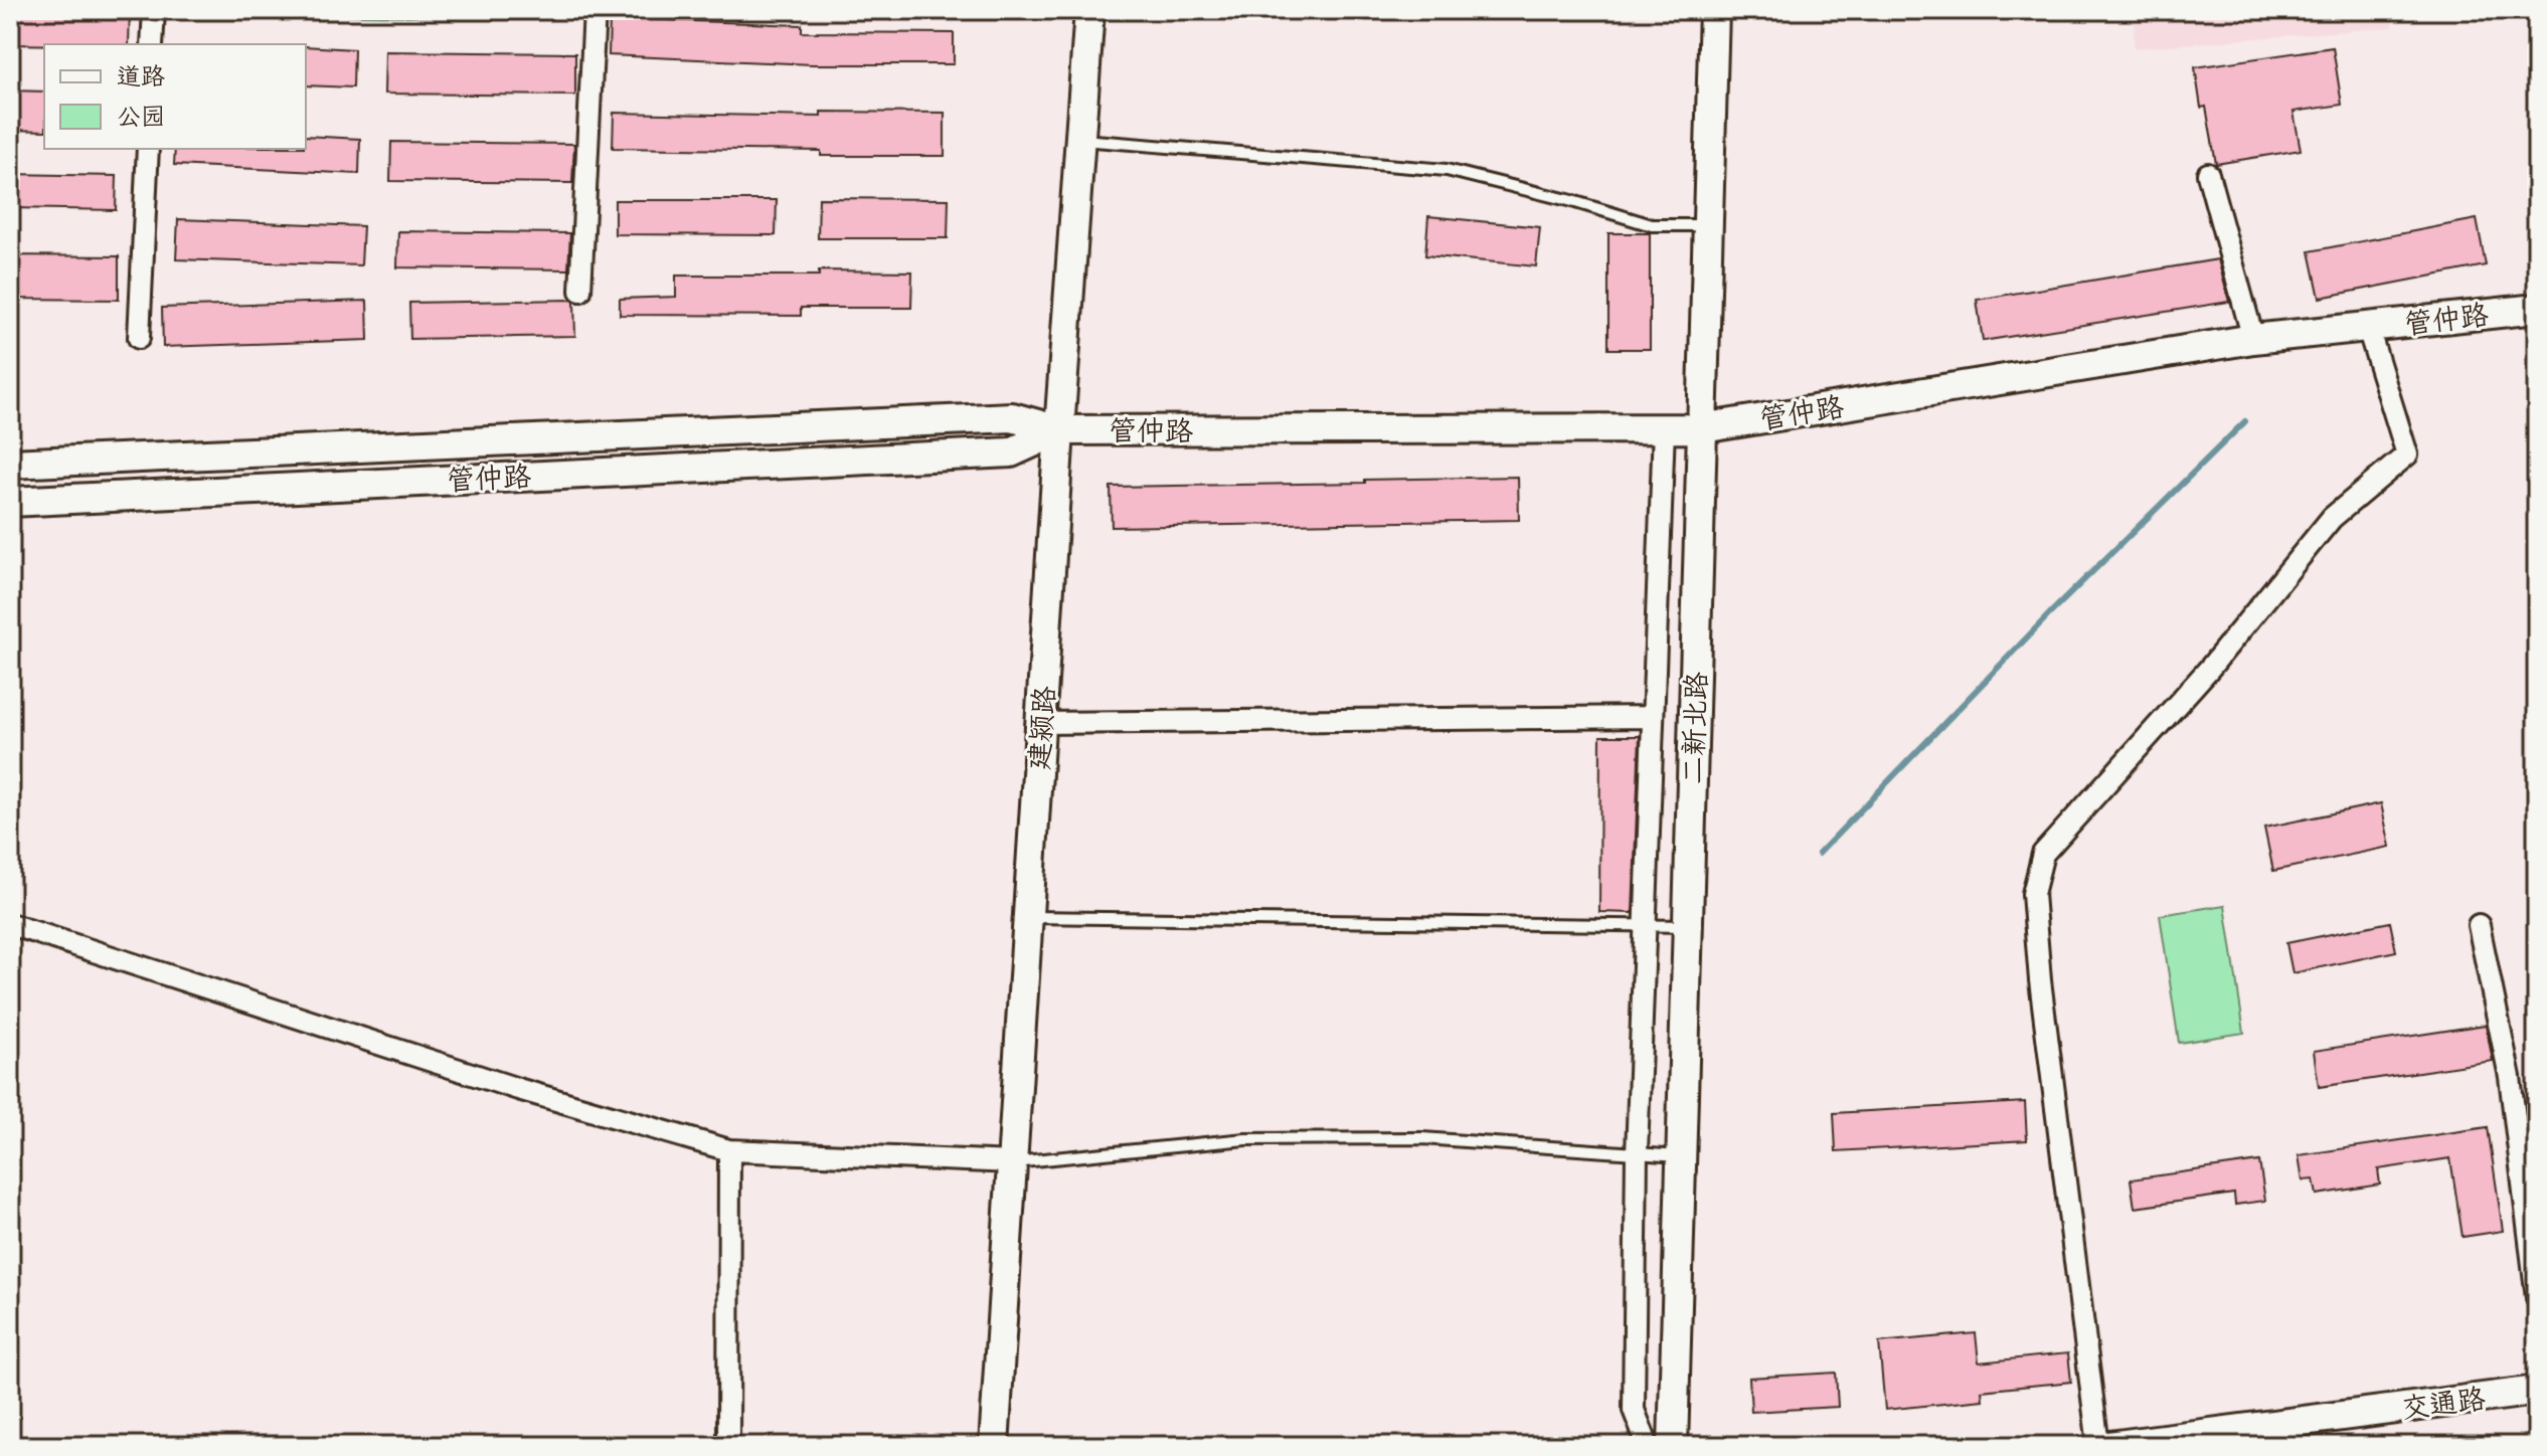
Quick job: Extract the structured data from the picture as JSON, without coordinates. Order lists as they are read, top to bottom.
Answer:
{
  "streets": {
    "street": [
      "管仲路",
      "建颍路",
      "二新北路",
      "交通路"
    ]
  },
  "crossings": [
    ["管仲路", "建颍路"],
    ["管仲路", "二新北路"]
  ],
  "legend": ["道路", "公园"]
}
